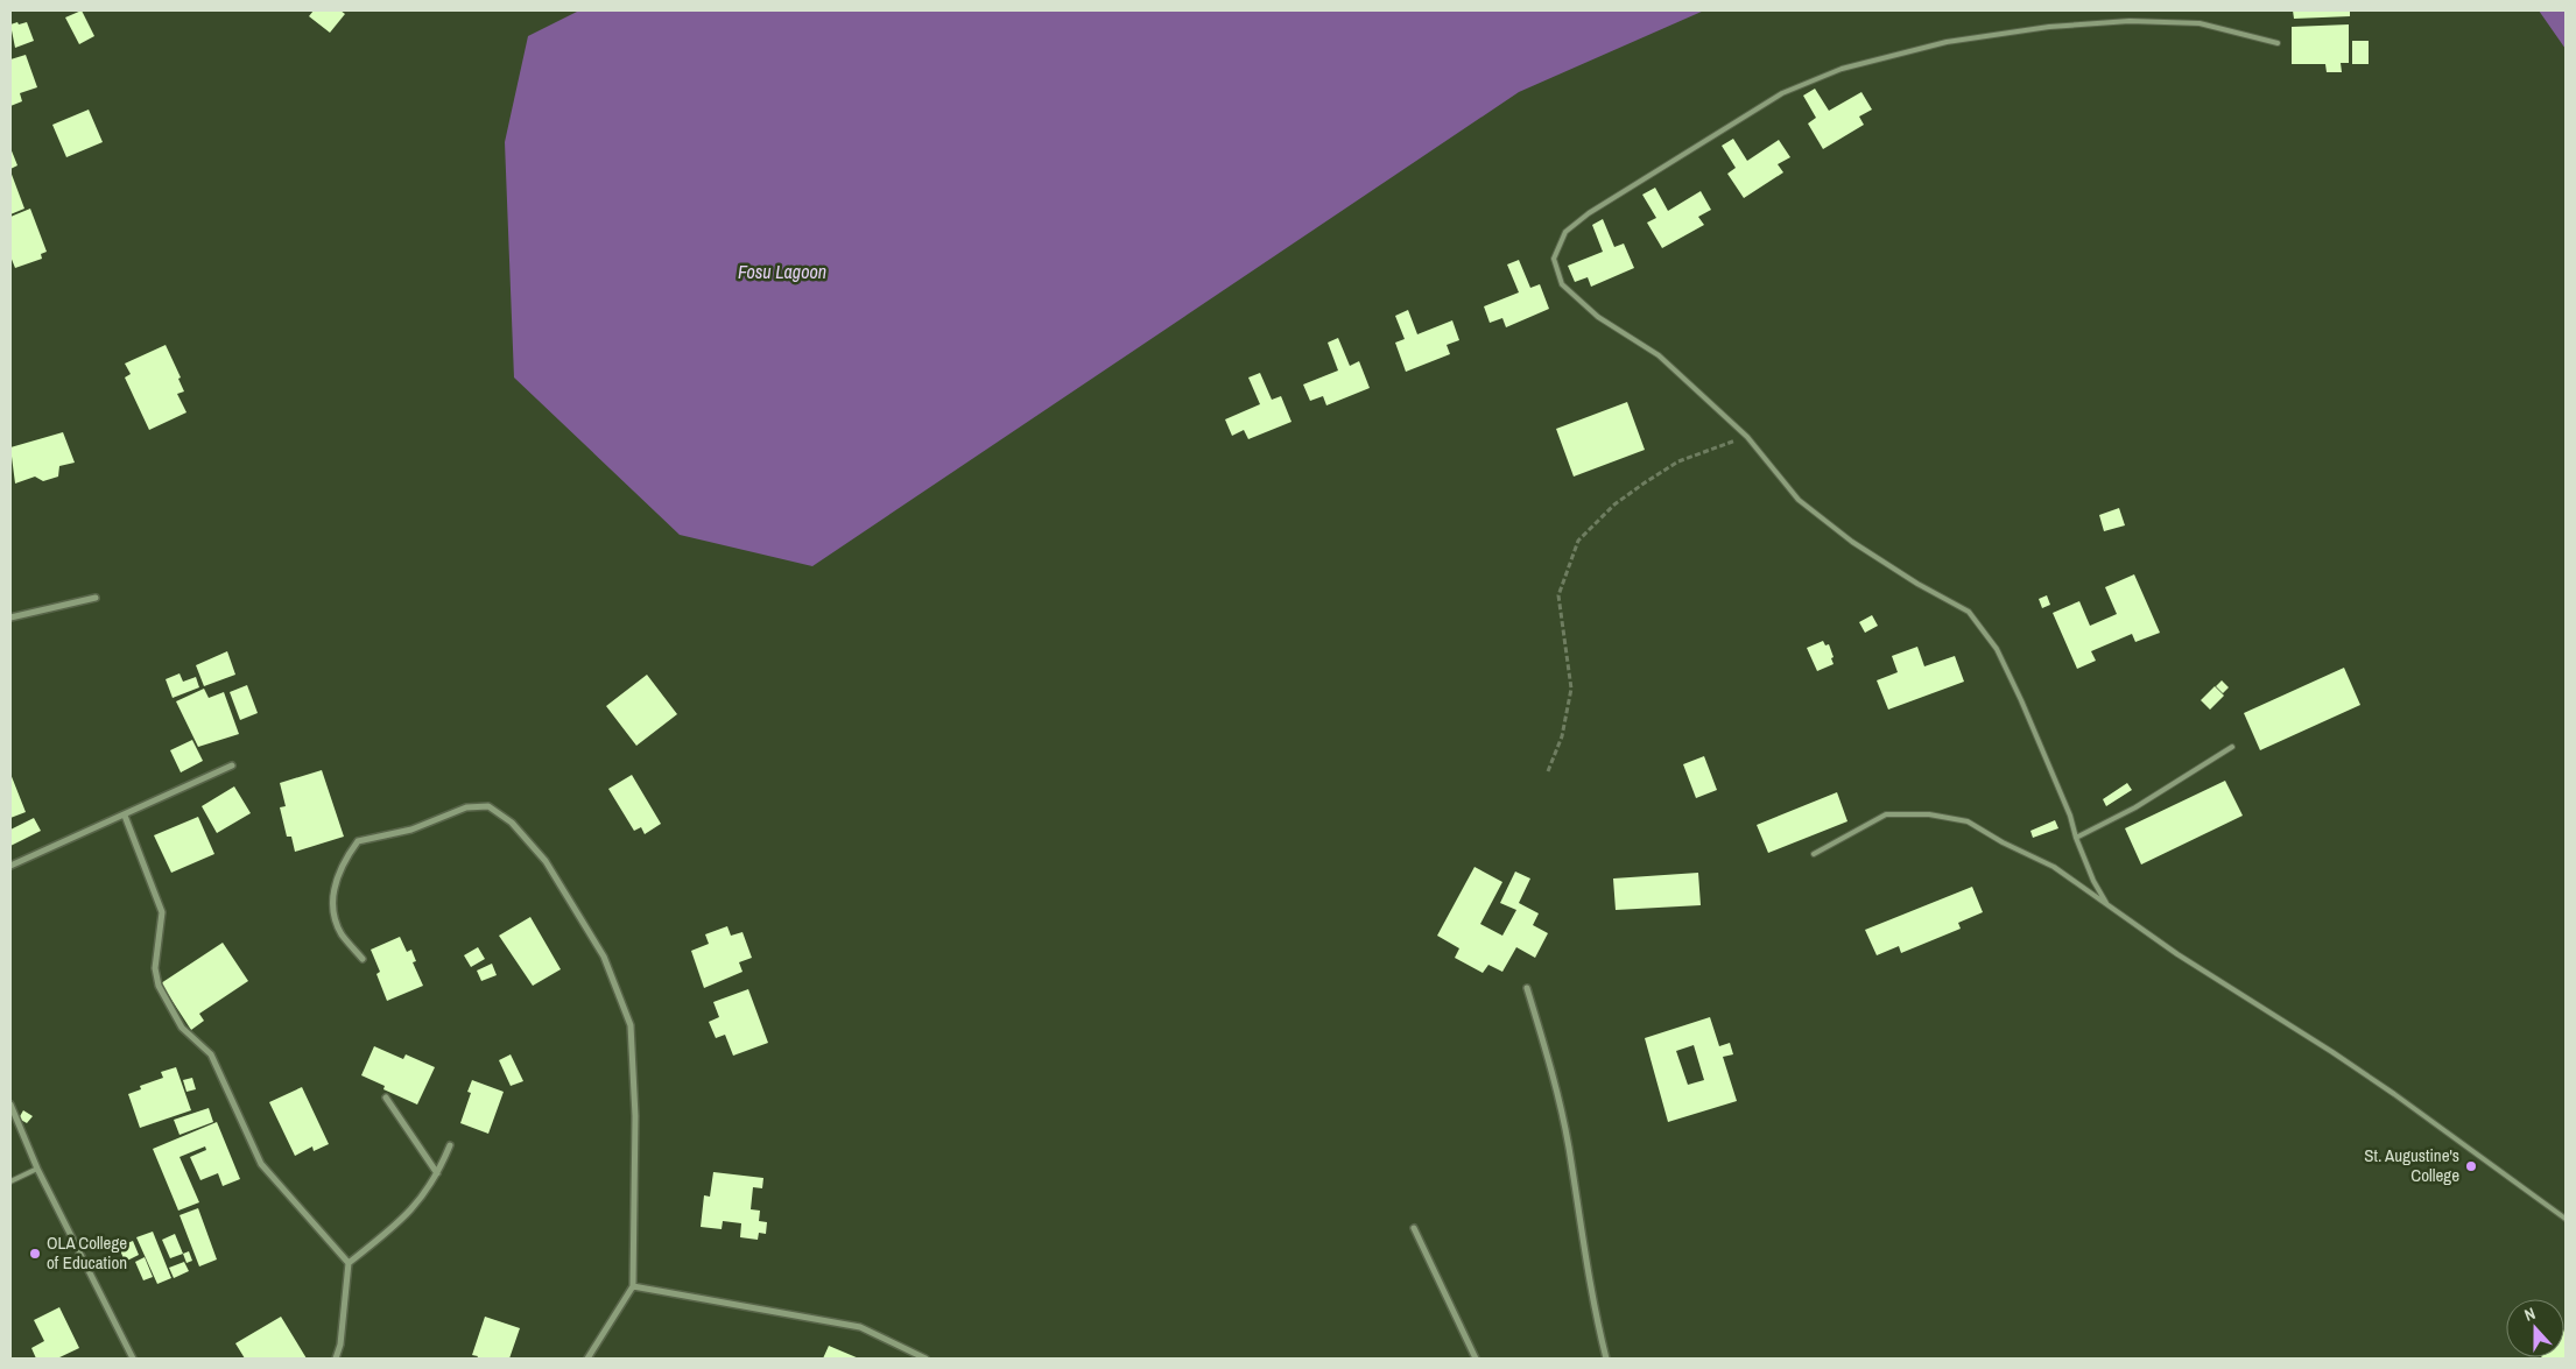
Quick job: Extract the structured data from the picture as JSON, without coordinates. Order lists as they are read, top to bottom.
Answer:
{
  "water": ["Fosu Lagoon"],
  "places": ["St. Augustine's College", "OLA College of Education"],
  "north": "top"
}
